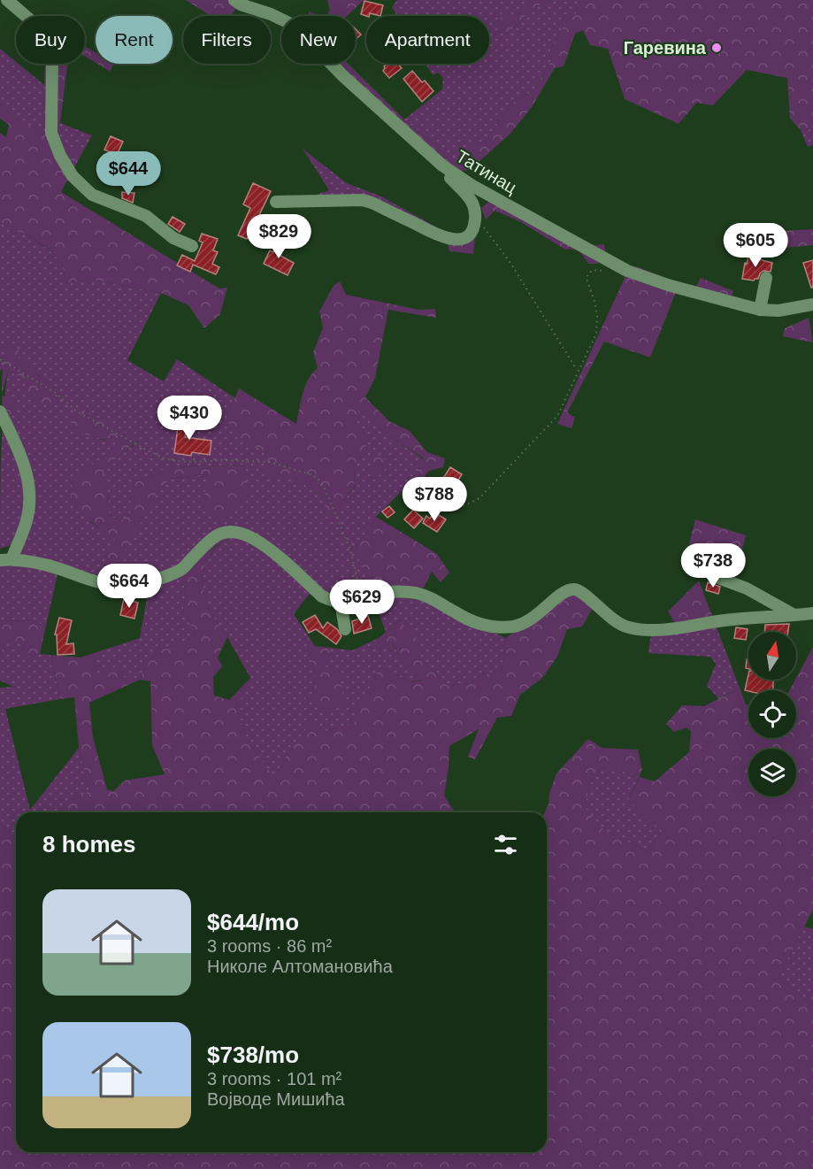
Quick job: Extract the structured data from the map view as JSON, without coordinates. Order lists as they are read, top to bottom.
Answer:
{
  "streets": {
    "street": ["Татинац"]
  },
  "places": ["Гаревина"],
  "north": "top",
  "page": {
    "chip": [
      "Buy",
      "Rent",
      "Filters",
      "New",
      "Apartment"
    ],
    "price": [
      "$644",
      "$829",
      "$605",
      "$430",
      "$788",
      "$738",
      "$664",
      "$629"
    ],
    "heading": "8 homes",
    "list": [
      {
        "name": "$644/mo",
        "note": "3 rooms · 86 m² · Николе Алтомановића"
      },
      {
        "name": "$738/mo",
        "note": "3 rooms · 101 m² · Војводе Мишића"
      }
    ]
  }
}
